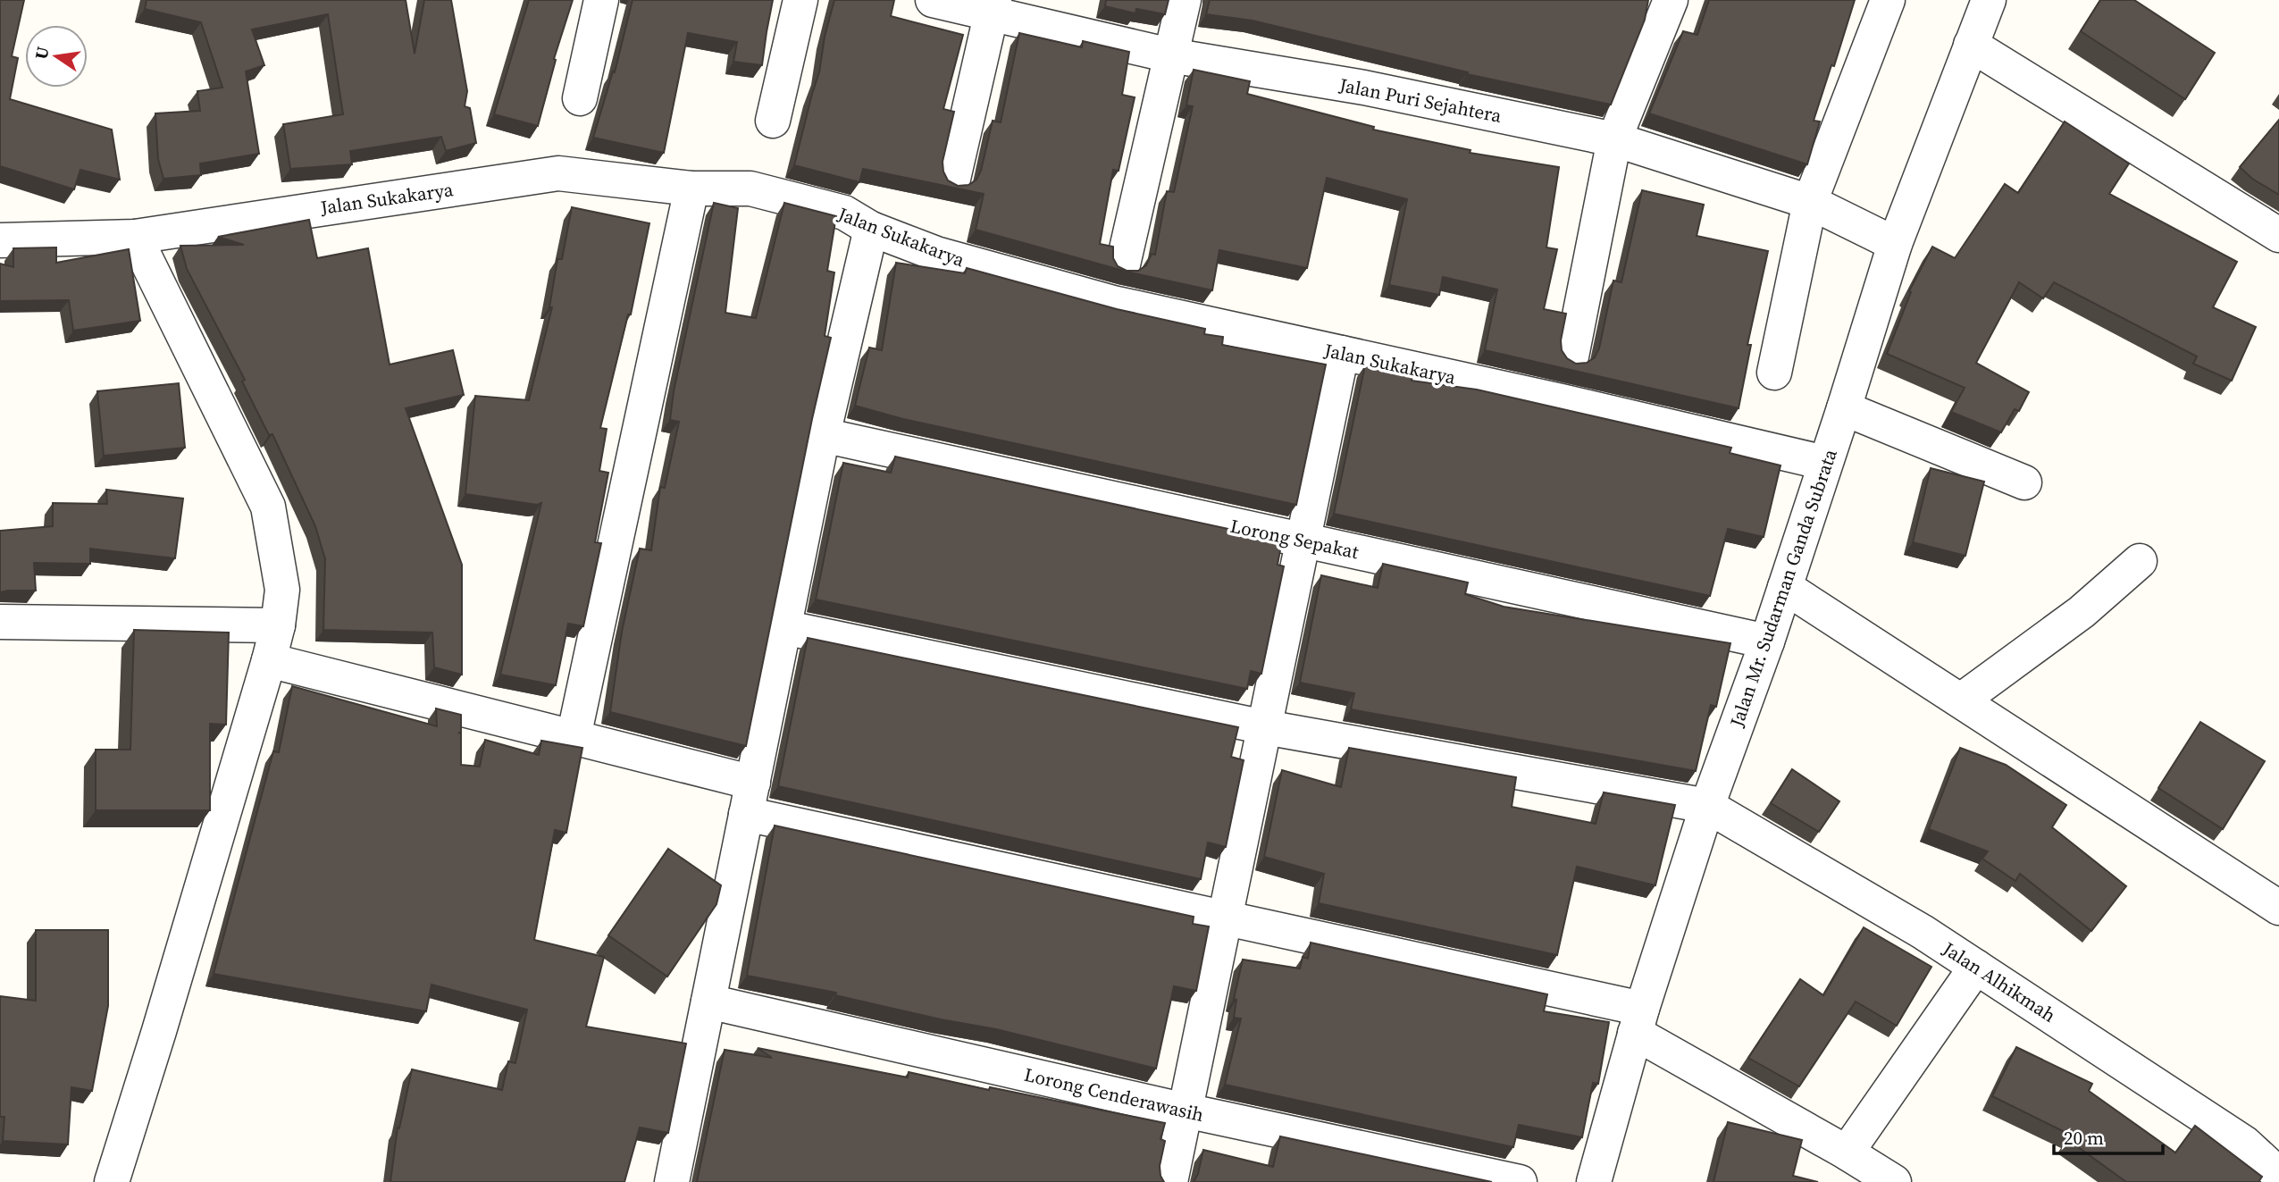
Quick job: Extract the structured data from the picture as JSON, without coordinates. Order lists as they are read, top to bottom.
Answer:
{
  "streets": {
    "street": [
      "Jalan Puri Sejahtera",
      "Jalan Sukakarya",
      "Lorong Sepakat",
      "Jalan Mr. Sudarman Ganda Subrata",
      "Jalan Alhikmah",
      "Lorong Cenderawasih"
    ]
  },
  "crossings": [
    ["Jalan Puri Sejahtera", "Jalan Mr. Sudarman Ganda Subrata"],
    ["Jalan Sukakarya", "Jalan Mr. Sudarman Ganda Subrata"],
    ["Lorong Sepakat", "Jalan Mr. Sudarman Ganda Subrata"],
    ["Jalan Mr. Sudarman Ganda Subrata", "Jalan Alhikmah"]
  ],
  "scale_bar": "20 m",
  "north": "left"
}
